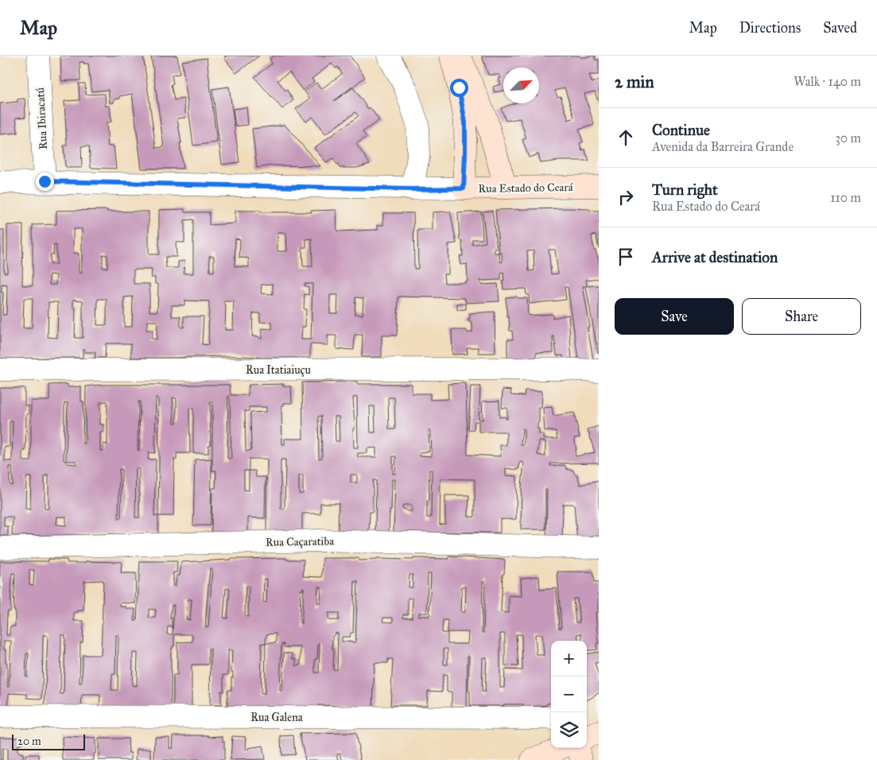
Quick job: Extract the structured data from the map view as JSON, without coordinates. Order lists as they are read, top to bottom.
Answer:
{
  "streets": {
    "main road": ["Rua Estado do Ceará"],
    "street": [
      "Rua Ibiracatú",
      "Rua Itatiaiuçu",
      "Rua Caçaratiba",
      "Rua Galena"
    ]
  },
  "crossings": [
    ["Rua Ibiracatú", "Rua Estado do Ceará"]
  ],
  "scale_bar": "20 m",
  "north": "top right",
  "page": {
    "header": "Map",
    "nav": ["Map", "Directions", "Saved"],
    "heading": ["2 min", "Walk · 140 m"],
    "list": [
      ["Continue", "Avenida da Barreira Grande", "30 m"],
      ["Turn right", "Rua Estado do Ceará", "110 m"],
      "Arrive at destination"
    ],
    "buttons": ["Save", "Share"],
    "map_buttons": ["+", "−"],
    "scale": "20 m"
  }
}
